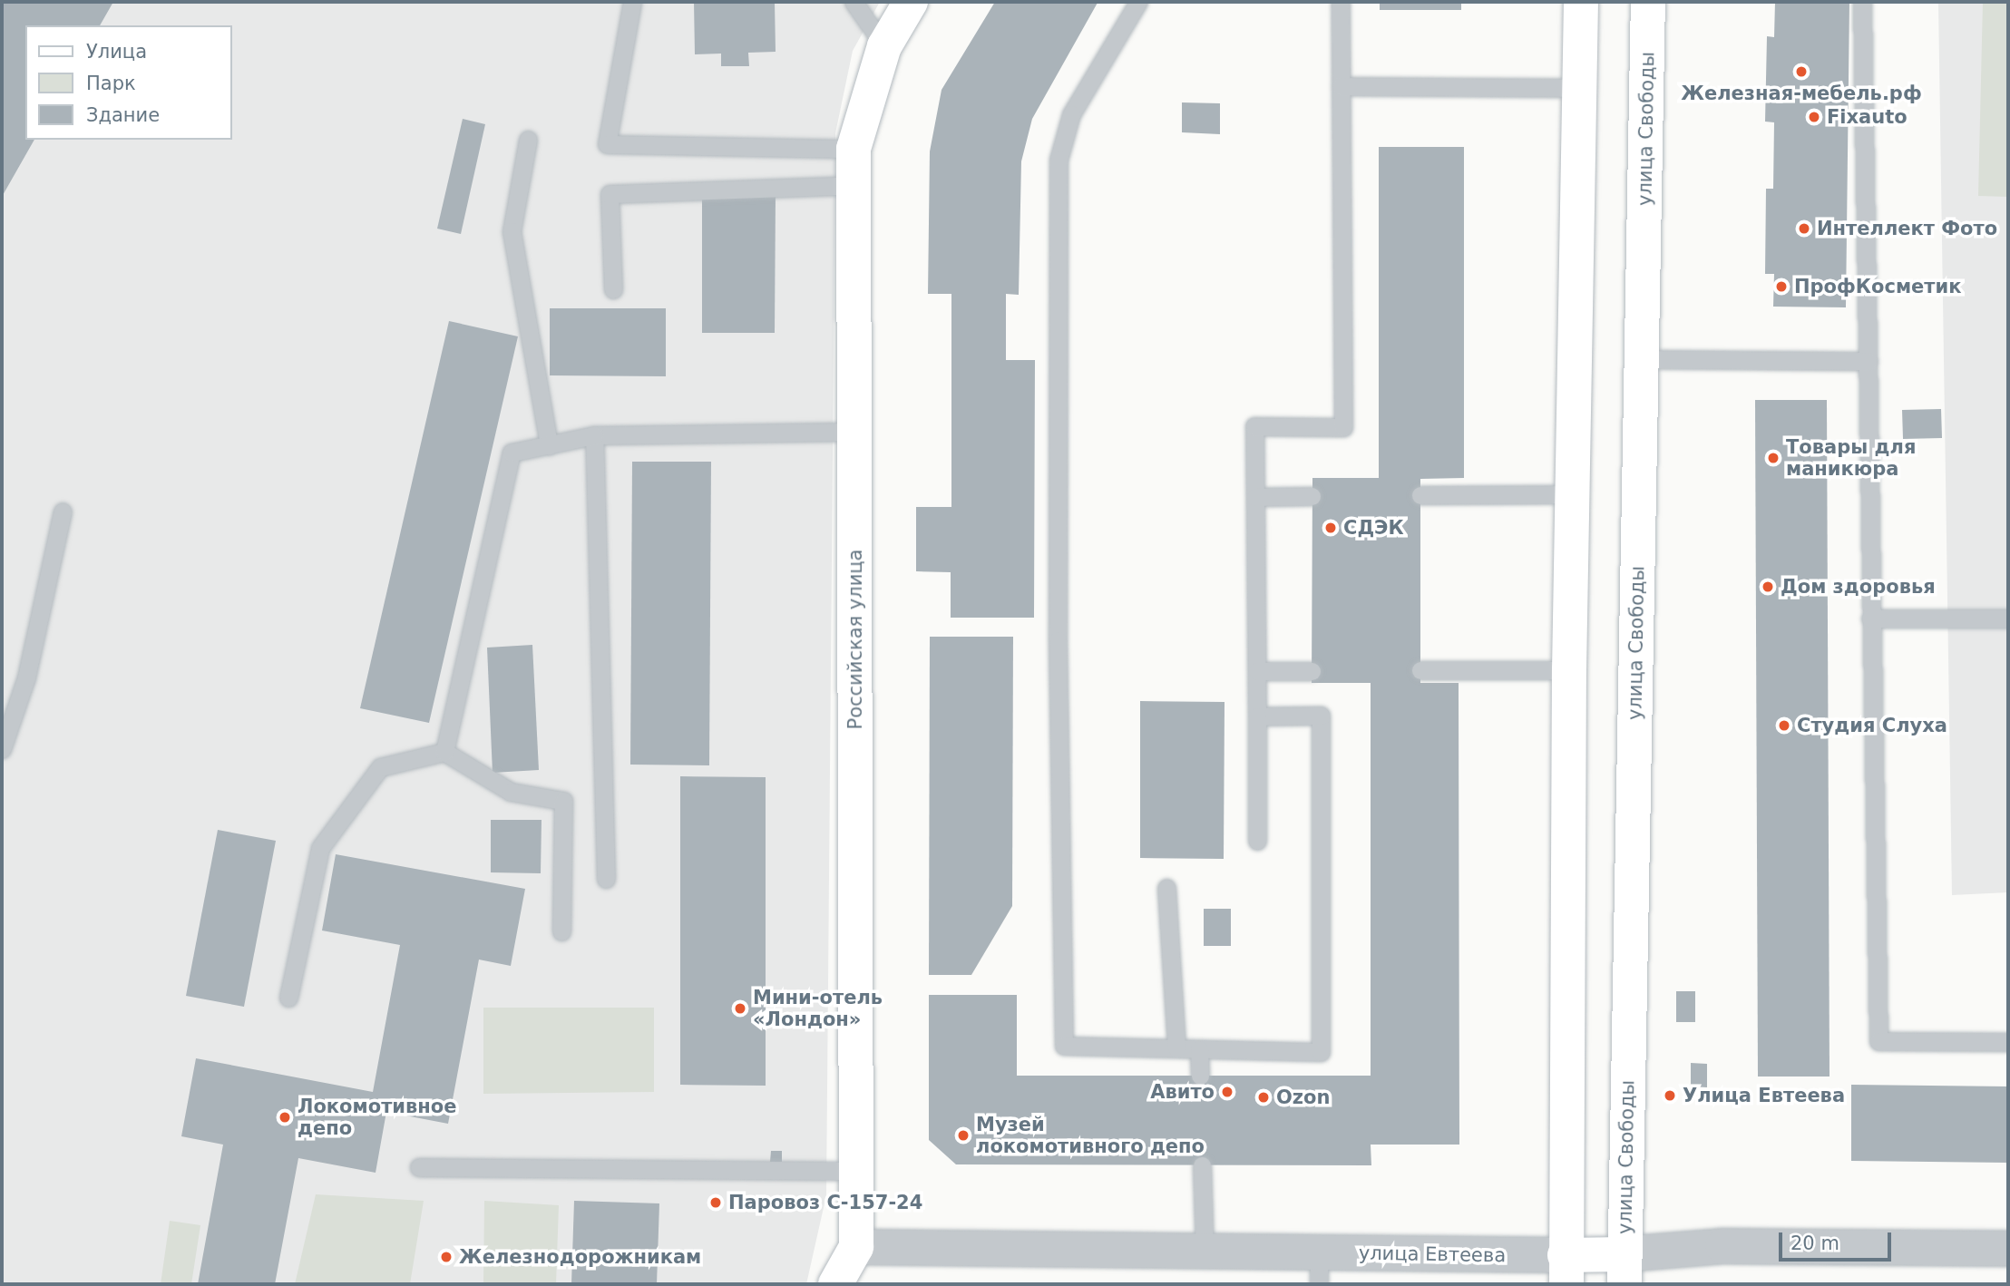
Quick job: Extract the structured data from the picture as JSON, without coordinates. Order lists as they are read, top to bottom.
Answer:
{
  "streets": {
    "main road": ["улица Свободы", "Российская улица", "улица Евтеева"]
  },
  "crossings": [
    ["улица Свободы", "улица Евтеева"],
    ["Российская улица", "улица Евтеева"]
  ],
  "places": [
    "Железная-мебель.рф",
    "Fixauto",
    "Интеллект Фото",
    "ПрофКосметик",
    "Товары для маникюра",
    "СДЭК",
    "Дом здоровья",
    "Студия Слуха",
    "Мини-отель «Лондон»",
    "Авито",
    "Улица Евтеева",
    "Ozon",
    "Локомотивное депо",
    "Музей локомотивного депо",
    "Паровоз С-157-24",
    "Железнодорожникам"
  ],
  "legend": ["Улица", "Парк", "Здание"],
  "scale_bar": "20 m"
}
